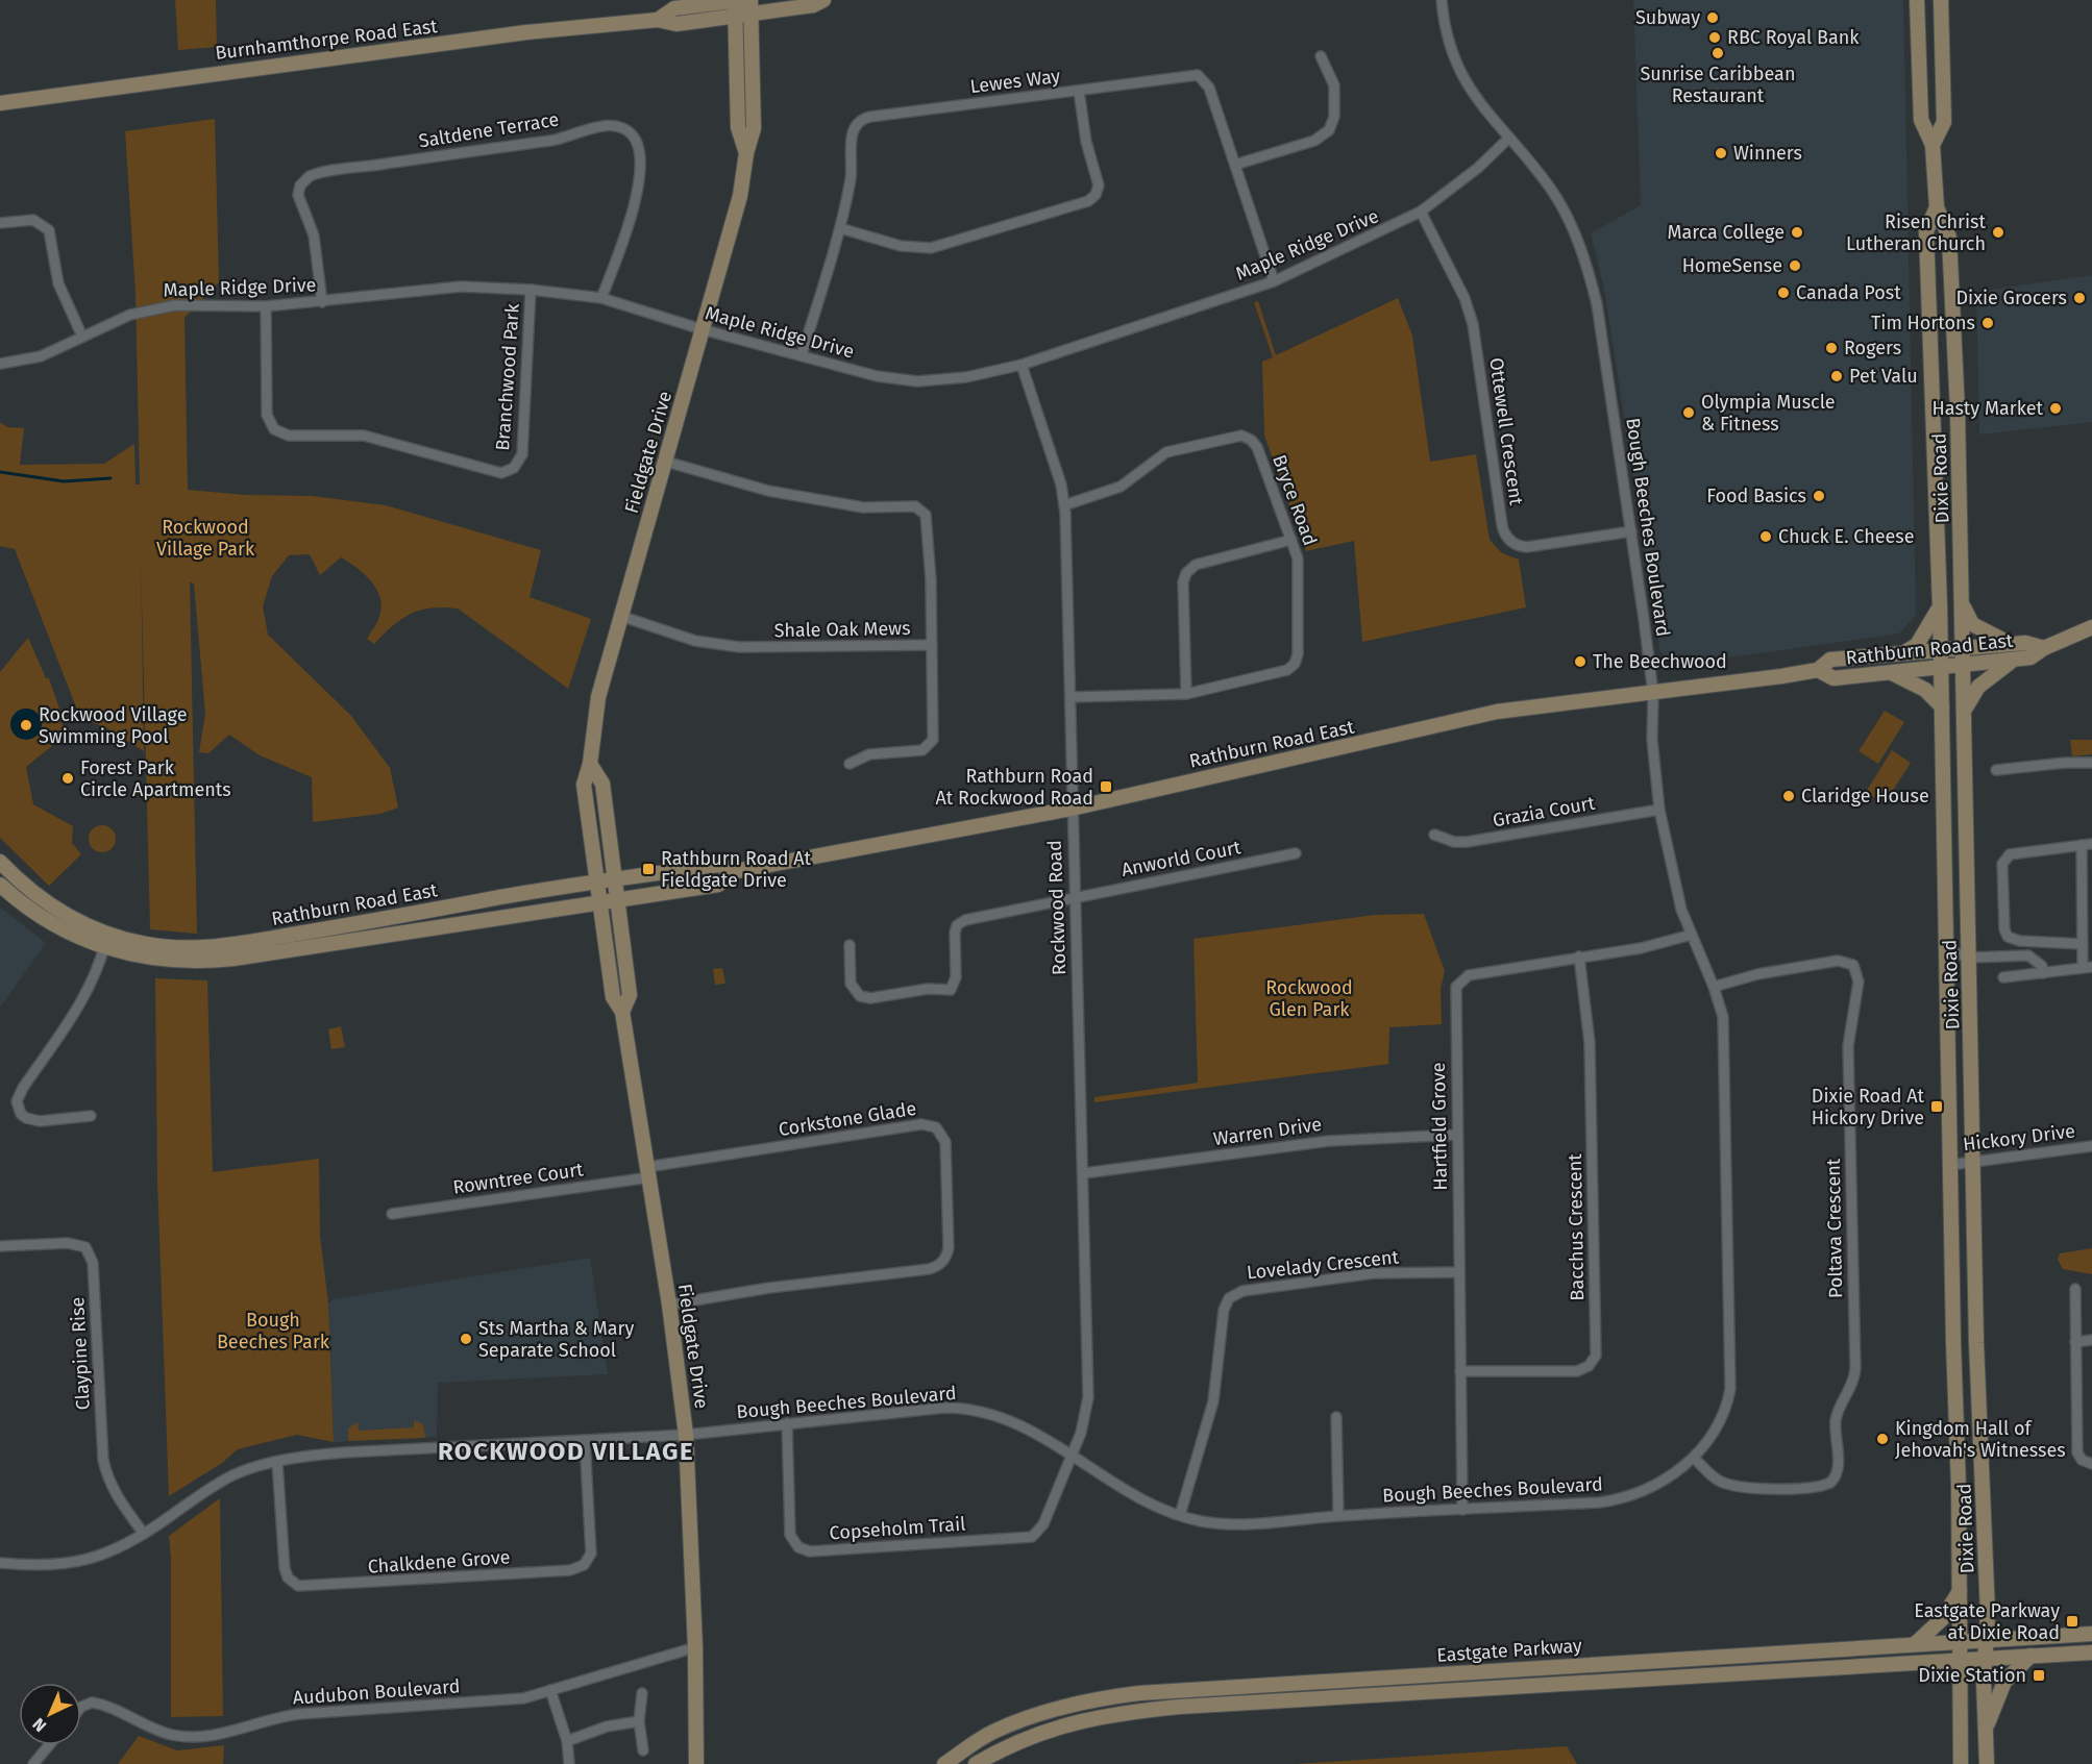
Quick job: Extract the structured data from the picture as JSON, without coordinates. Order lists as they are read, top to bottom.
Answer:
{
  "streets": {
    "main road": [
      "Burnhamthorpe Road East",
      "Fieldgate Drive",
      "Dixie Road",
      "Rathburn Road East",
      "Eastgate Parkway"
    ],
    "street": [
      "Lewes Way",
      "Saltdene Terrace",
      "Maple Ridge Drive",
      "Branchwood Park",
      "Ottewell Crescent",
      "Bryce Road",
      "Bough Beeches Boulevard",
      "Shale Oak Mews",
      "Grazia Court",
      "Anworld Court",
      "Rockwood Road",
      "Corkstone Glade",
      "Hartfield Grove",
      "Warren Drive",
      "Hickory Drive",
      "Rowntree Court",
      "Bacchus Crescent",
      "Poltava Crescent",
      "Lovelady Crescent",
      "Claypine Rise",
      "Copseholm Trail",
      "Chalkdene Grove",
      "Audubon Boulevard"
    ]
  },
  "crossings": [
    ["Burnhamthorpe Road East", "Fieldgate Drive"],
    ["Lewes Way", "Maple Ridge Drive"],
    ["Saltdene Terrace", "Maple Ridge Drive"],
    ["Maple Ridge Drive", "Branchwood Park"],
    ["Maple Ridge Drive", "Ottewell Crescent"],
    ["Maple Ridge Drive", "Fieldgate Drive"],
    ["Maple Ridge Drive", "Bough Beeches Boulevard"],
    ["Maple Ridge Drive", "Rockwood Road"],
    ["Ottewell Crescent", "Bough Beeches Boulevard"],
    ["Fieldgate Drive", "Bough Beeches Boulevard"],
    ["Fieldgate Drive", "Shale Oak Mews"],
    ["Fieldgate Drive", "Rathburn Road East"],
    ["Fieldgate Drive", "Corkstone Glade"],
    ["Fieldgate Drive", "Rowntree Court"],
    ["Fieldgate Drive", "Audubon Boulevard"],
    ["Dixie Road", "Rathburn Road East"],
    ["Dixie Road", "Hickory Drive"],
    ["Dixie Road", "Eastgate Parkway"],
    ["Bryce Road", "Rockwood Road"],
    ["Bough Beeches Boulevard", "Rathburn Road East"],
    ["Bough Beeches Boulevard", "Grazia Court"],
    ["Bough Beeches Boulevard", "Rockwood Road"],
    ["Bough Beeches Boulevard", "Hartfield Grove"],
    ["Bough Beeches Boulevard", "Poltava Crescent"],
    ["Bough Beeches Boulevard", "Lovelady Crescent"],
    ["Bough Beeches Boulevard", "Claypine Rise"],
    ["Bough Beeches Boulevard", "Copseholm Trail"],
    ["Bough Beeches Boulevard", "Chalkdene Grove"],
    ["Rathburn Road East", "Rockwood Road"],
    ["Anworld Court", "Rockwood Road"],
    ["Rockwood Road", "Warren Drive"],
    ["Rockwood Road", "Copseholm Trail"],
    ["Corkstone Glade", "Rowntree Court"],
    ["Hartfield Grove", "Warren Drive"],
    ["Hartfield Grove", "Bacchus Crescent"],
    ["Hartfield Grove", "Lovelady Crescent"]
  ],
  "districts": ["ROCKWOOD VILLAGE"],
  "parks": ["Rockwood Village Park", "Rockwood Glen Park", "Bough Beeches Park"],
  "places": {
    "other": [
      "Subway",
      "RBC Royal Bank",
      "Sunrise Caribbean Restaurant",
      "Winners",
      "Marca College",
      "Risen Christ Lutheran Church",
      "HomeSense",
      "Canada Post",
      "Dixie Grocers",
      "Tim Hortons",
      "Rogers",
      "Pet Valu",
      "Hasty Market",
      "Olympia Muscle & Fitness",
      "Food Basics",
      "Chuck E. Cheese",
      "The Beechwood",
      "Rockwood Village Swimming Pool",
      "Forest Park Circle Apartments",
      "Claridge House",
      "Sts Martha & Mary Separate School",
      "Kingdom Hall of Jehovah's Witnesses"
    ],
    "transit": [
      "Rathburn Road At Rockwood Road",
      "Rathburn Road At Fieldgate Drive",
      "Dixie Road At Hickory Drive",
      "Eastgate Parkway at Dixie Road",
      "Dixie Station"
    ]
  },
  "north": "bottom left"
}
